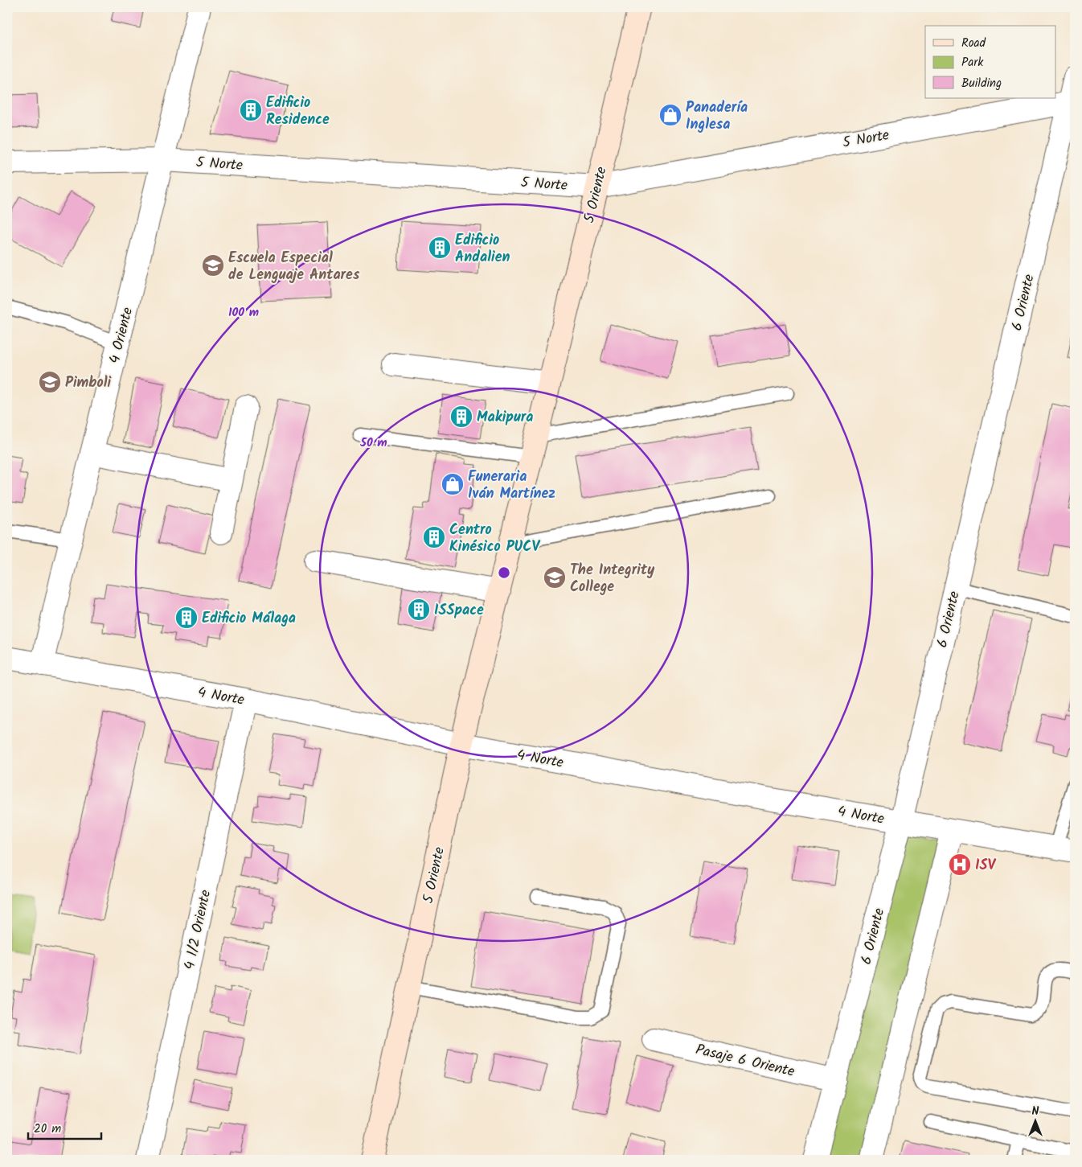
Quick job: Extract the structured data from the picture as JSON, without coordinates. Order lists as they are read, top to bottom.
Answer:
{
  "streets": {
    "main road": ["5 Oriente"],
    "street": [
      "5 Norte",
      "6 Oriente",
      "4 Oriente",
      "4 Norte",
      "4 1/2 Oriente",
      "Pasaje 6 Oriente"
    ]
  },
  "crossings": [
    ["5 Norte", "5 Oriente"],
    ["5 Norte", "6 Oriente"],
    ["5 Norte", "4 Oriente"],
    ["5 Oriente", "4 Norte"],
    ["6 Oriente", "4 Norte"],
    ["6 Oriente", "Pasaje 6 Oriente"],
    ["4 Oriente", "4 Norte"],
    ["4 Norte", "4 1/2 Oriente"]
  ],
  "places": {
    "building": [
      "Edificio Residence",
      "Edificio Andalien",
      "Makipura",
      "Centro Kinésico PUCV",
      "ISSpace",
      "Edificio Málaga"
    ],
    "shop": ["Panadería Inglesa", "Funeraria Iván Martínez"],
    "school or university": ["Escuela Especial de Lenguaje Antares", "Pimboli", "The Integrity College"],
    "hospital": ["ISV"]
  },
  "legend": ["Road", "Park", "Building"],
  "scale_bar": "20 m",
  "north": "top",
  "rings": ["100 m", "50 m"]
}
